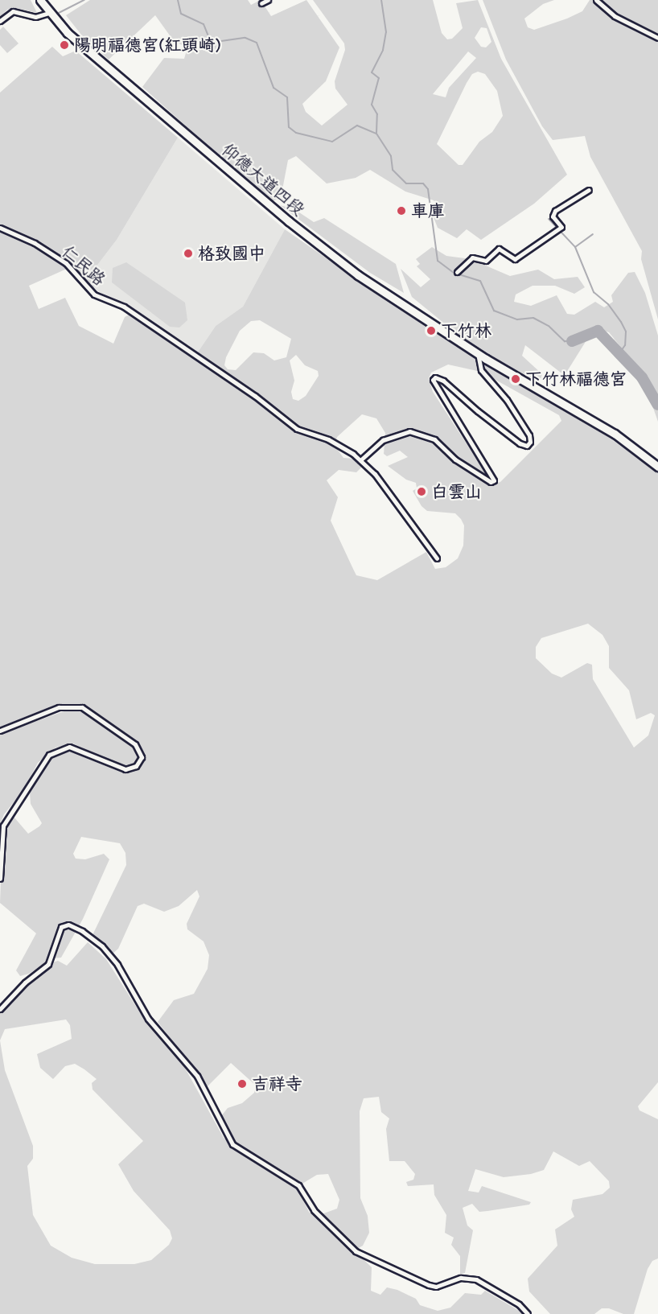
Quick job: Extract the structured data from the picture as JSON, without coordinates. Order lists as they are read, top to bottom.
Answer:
{
  "streets": {
    "main road": ["仰德大道四段"],
    "street": ["仁民路"]
  },
  "places": [
    "陽明福德宮(紅頭崎)",
    "車庫",
    "格致國中",
    "下竹林",
    "下竹林福德宮",
    "白雲山",
    "吉祥寺"
  ]
}
